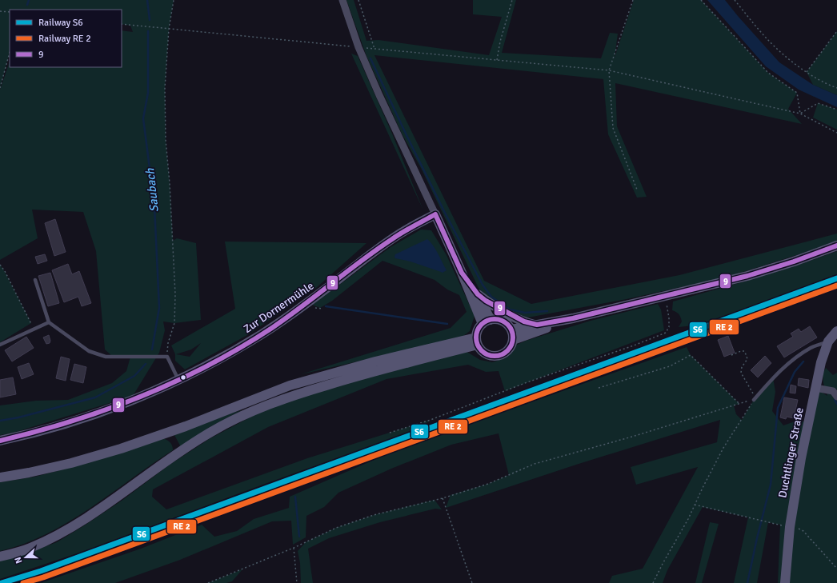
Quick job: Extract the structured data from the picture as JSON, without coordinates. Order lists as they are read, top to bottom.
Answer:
{
  "streets": {
    "main road": ["Zur Dornermühle", "Duchtlinger Straße"]
  },
  "water": ["Saubach"],
  "lines": ["transit line 9", "rail line S6"],
  "legend": ["Railway S6", "Railway RE 2", "9"],
  "north": "left"
}
